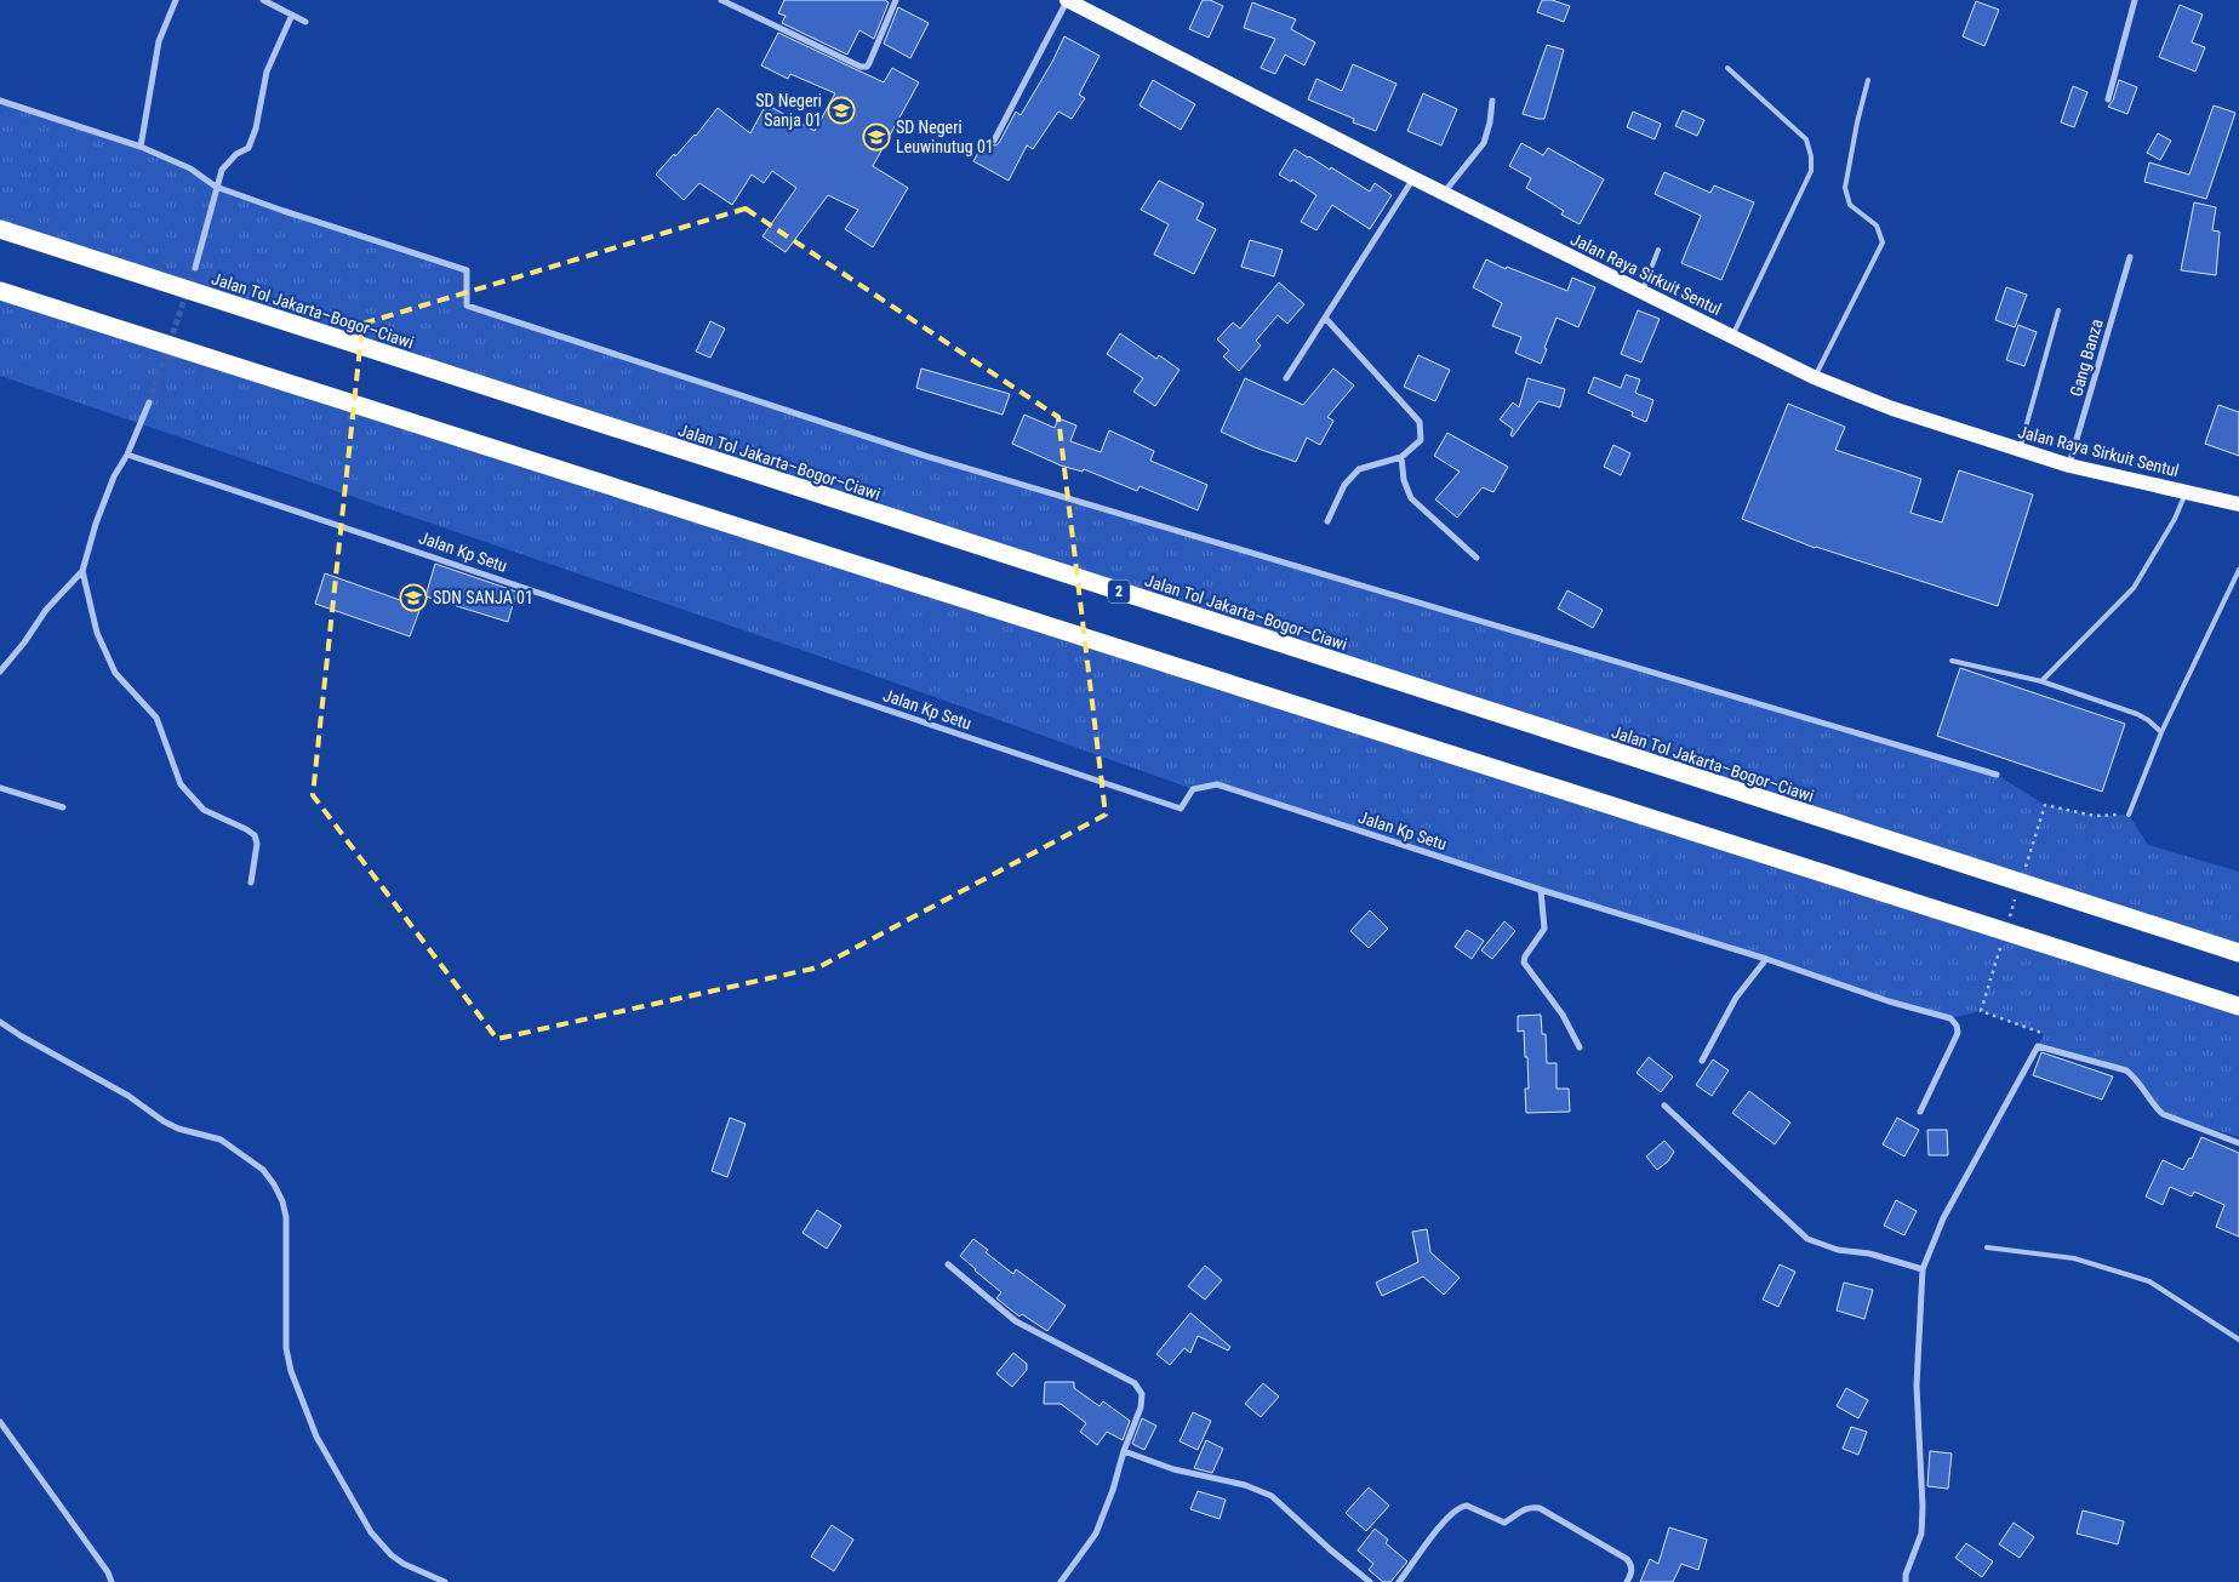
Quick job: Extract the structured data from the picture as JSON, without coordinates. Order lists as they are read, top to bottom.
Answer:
{
  "streets": {
    "highway": ["Jalan Tol Jakarta–Bogor–Ciawi", "2"],
    "main road": ["Jalan Raya Sirkuit Sentul"],
    "street": ["Gang Banza", "Jalan Kp Setu"]
  },
  "crossings": [
    ["Jalan Raya Sirkuit Sentul", "Gang Banza"]
  ],
  "places": {
    "school or university": ["SD Negeri Sanja 01", "SD Negeri Leuwinutug 01", "SDN SANJA 01"]
  }
}
